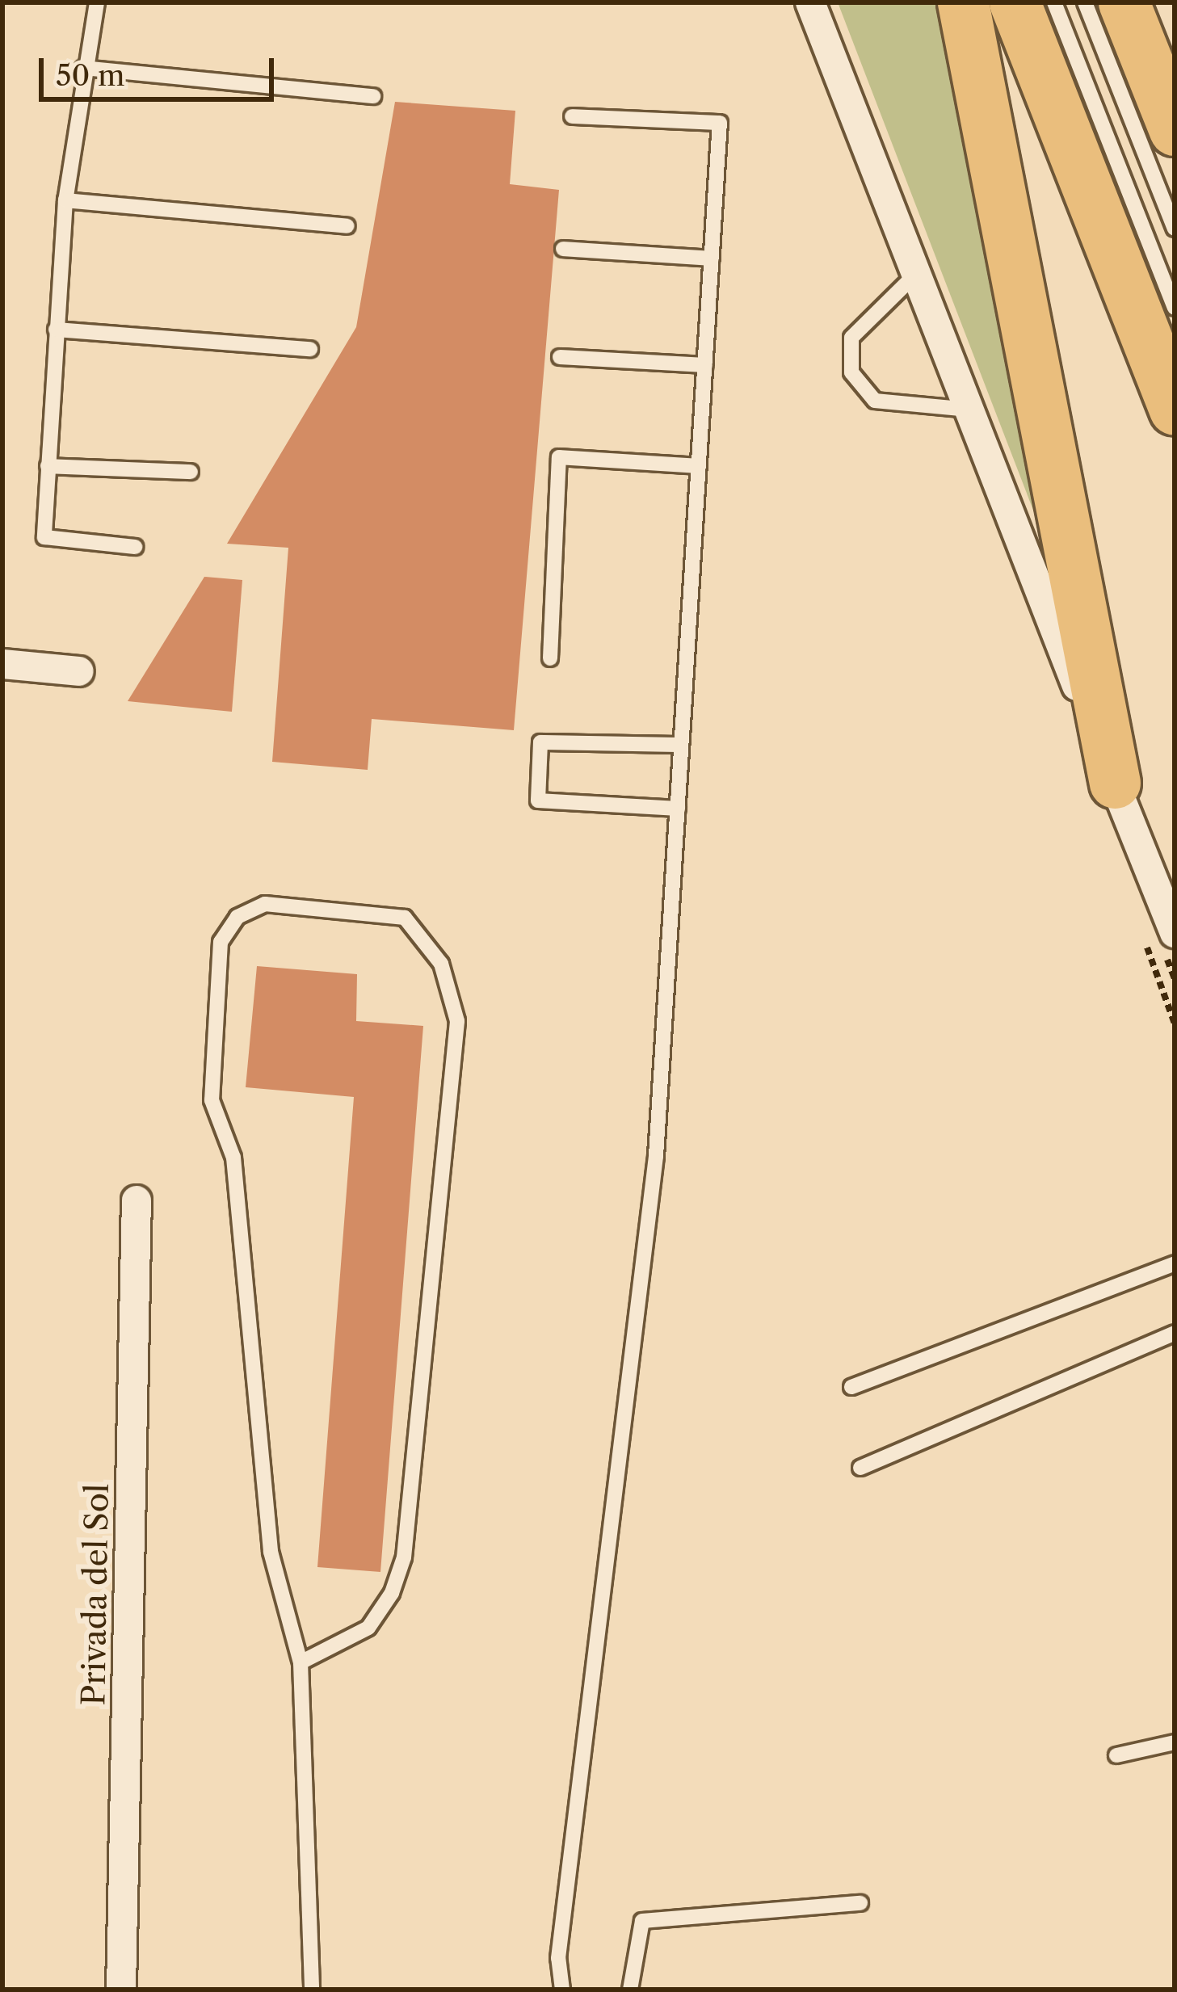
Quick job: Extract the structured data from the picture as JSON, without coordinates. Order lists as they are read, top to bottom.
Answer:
{
  "streets": {
    "street": ["Privada del Sol"]
  },
  "scale_bar": "50 m"
}
